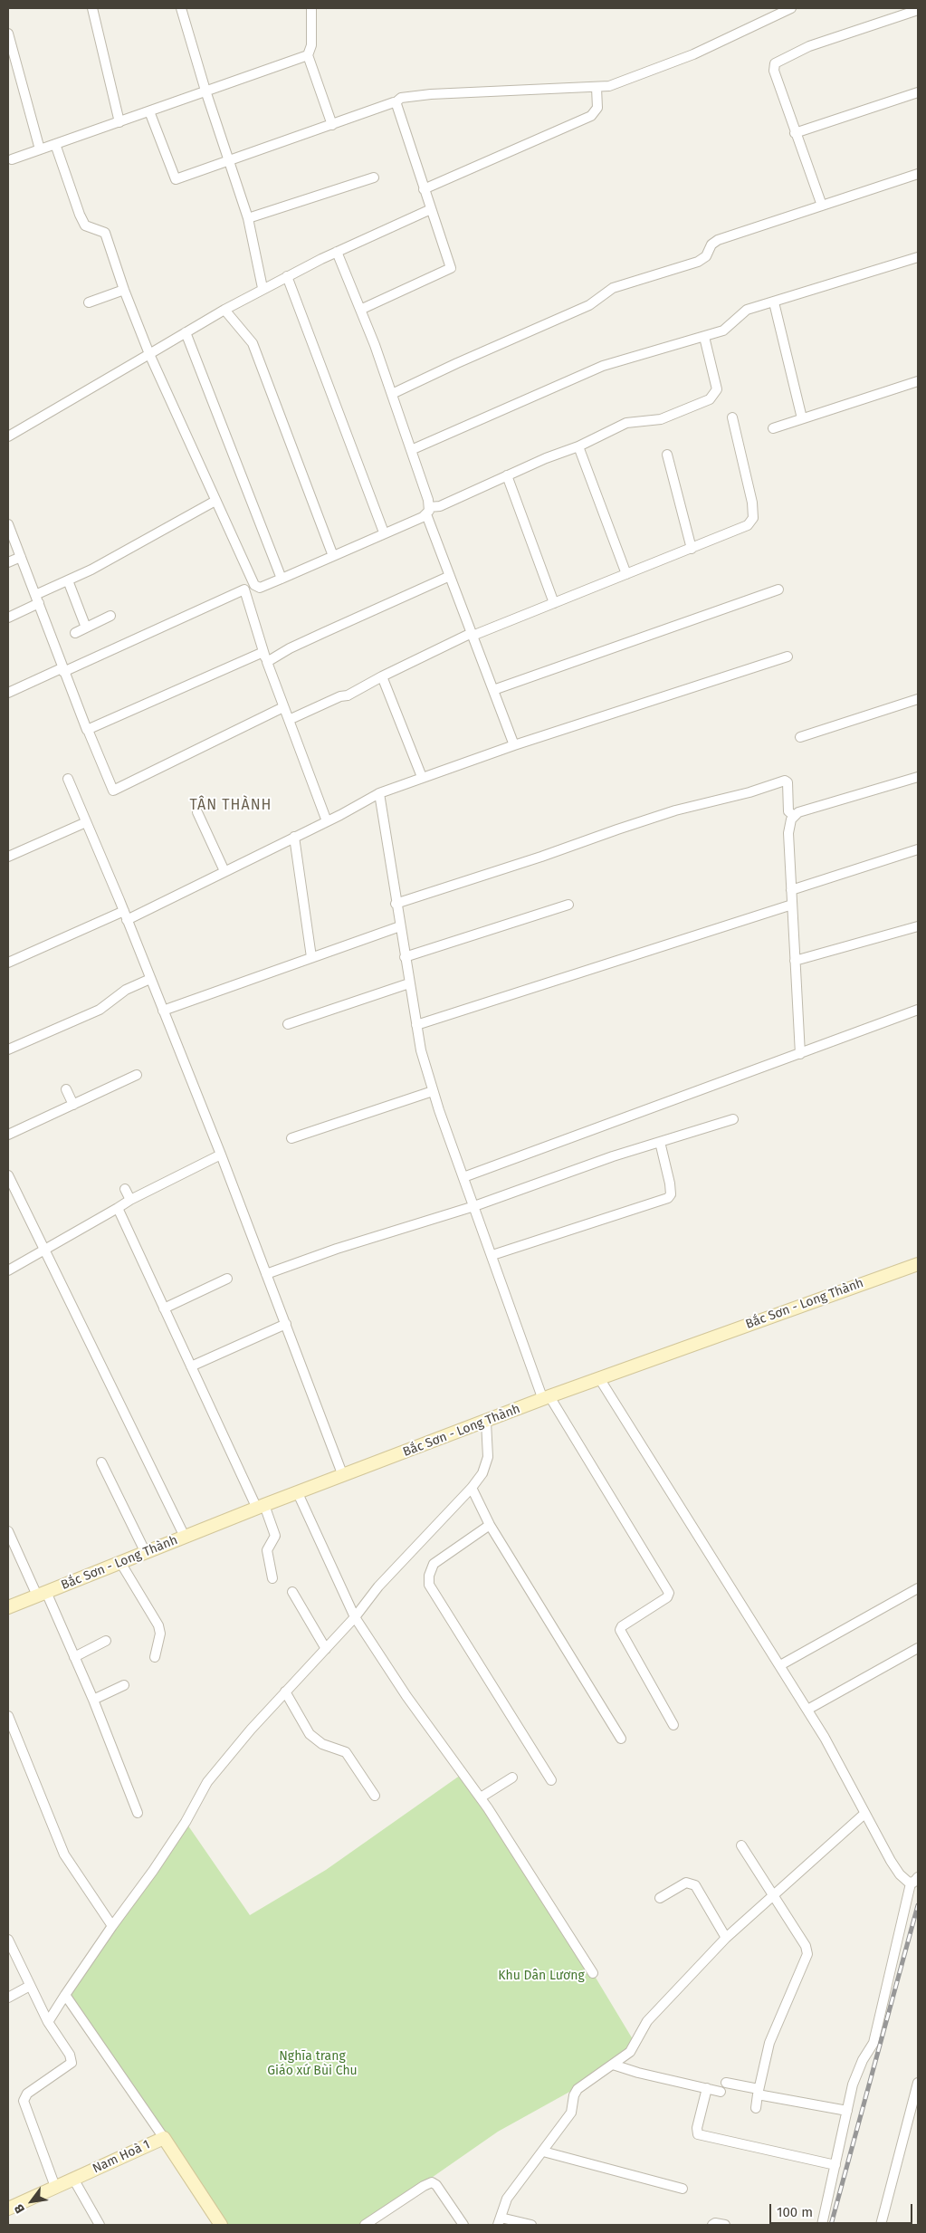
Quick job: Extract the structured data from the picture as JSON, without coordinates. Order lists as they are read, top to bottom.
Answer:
{
  "streets": {
    "main road": ["Bắc Sơn - Long Thành", "Nam Hoà 1"]
  },
  "districts": ["TÂN THÀNH"],
  "parks": ["Khu Dân Lương", "Nghĩa trang Giáo xứ Bùi Chu"],
  "scale_bar": "100 m",
  "north": "bottom left"
}
